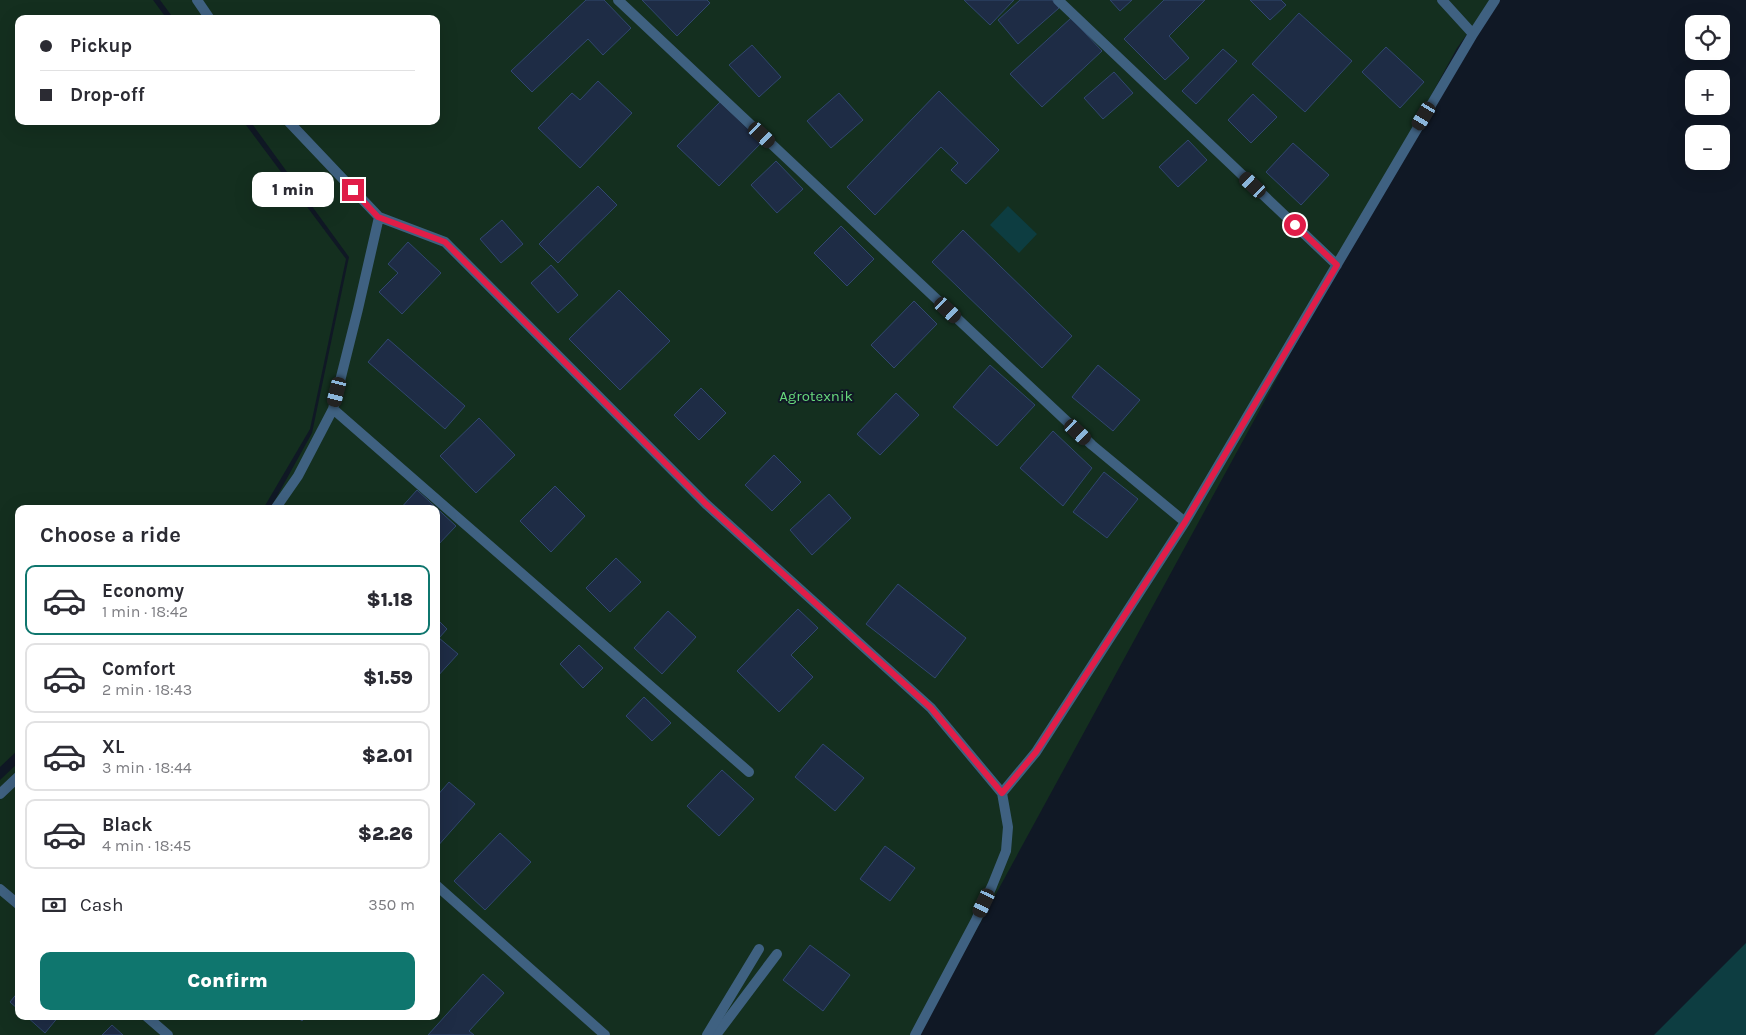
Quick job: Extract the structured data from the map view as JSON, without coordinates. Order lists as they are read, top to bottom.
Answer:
{
  "parks": ["Agrotexnik"],
  "page": {
    "map_buttons": ["+", "−"],
    "banner": ["Pickup", "Drop-off"],
    "bubble": "1 min",
    "heading": "Choose a ride",
    "list": [
      {
        "name": "Economy",
        "note": "1 min · 18:42",
        "value": "$1.18"
      },
      {
        "name": "Comfort",
        "note": "2 min · 18:43",
        "value": "$1.59"
      },
      {
        "name": "XL",
        "note": "3 min · 18:44",
        "value": "$2.01"
      },
      {
        "name": "Black",
        "note": "4 min · 18:45",
        "value": "$2.26"
      }
    ],
    "pay": ["Cash", "350 m"],
    "buttons": "Confirm"
  }
}
